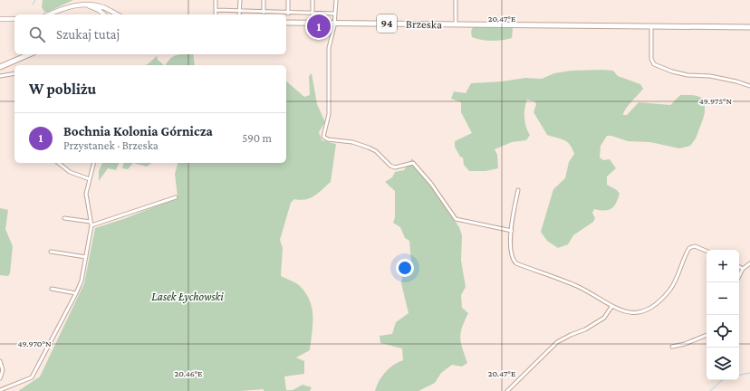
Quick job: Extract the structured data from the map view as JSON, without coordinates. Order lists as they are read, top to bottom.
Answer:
{
  "streets": {
    "main road": ["94", "Brzeska"]
  },
  "crossings": [
    ["94", "Brzeska"]
  ],
  "parks": ["Lasek Łychowski"],
  "page": {
    "pins": "1",
    "search": "Szukaj tutaj",
    "heading": "W pobliżu",
    "list": [
      {
        "mark": "1",
        "name": "Bochnia Kolonia Górnicza",
        "note": "Przystanek · Brzeska",
        "value": "590 m"
      }
    ],
    "map_buttons": ["+", "−"]
  },
  "coordinates": [
    "20.47°E",
    "49.975°N",
    "49.970°N",
    "20.46°E"
  ]
}
